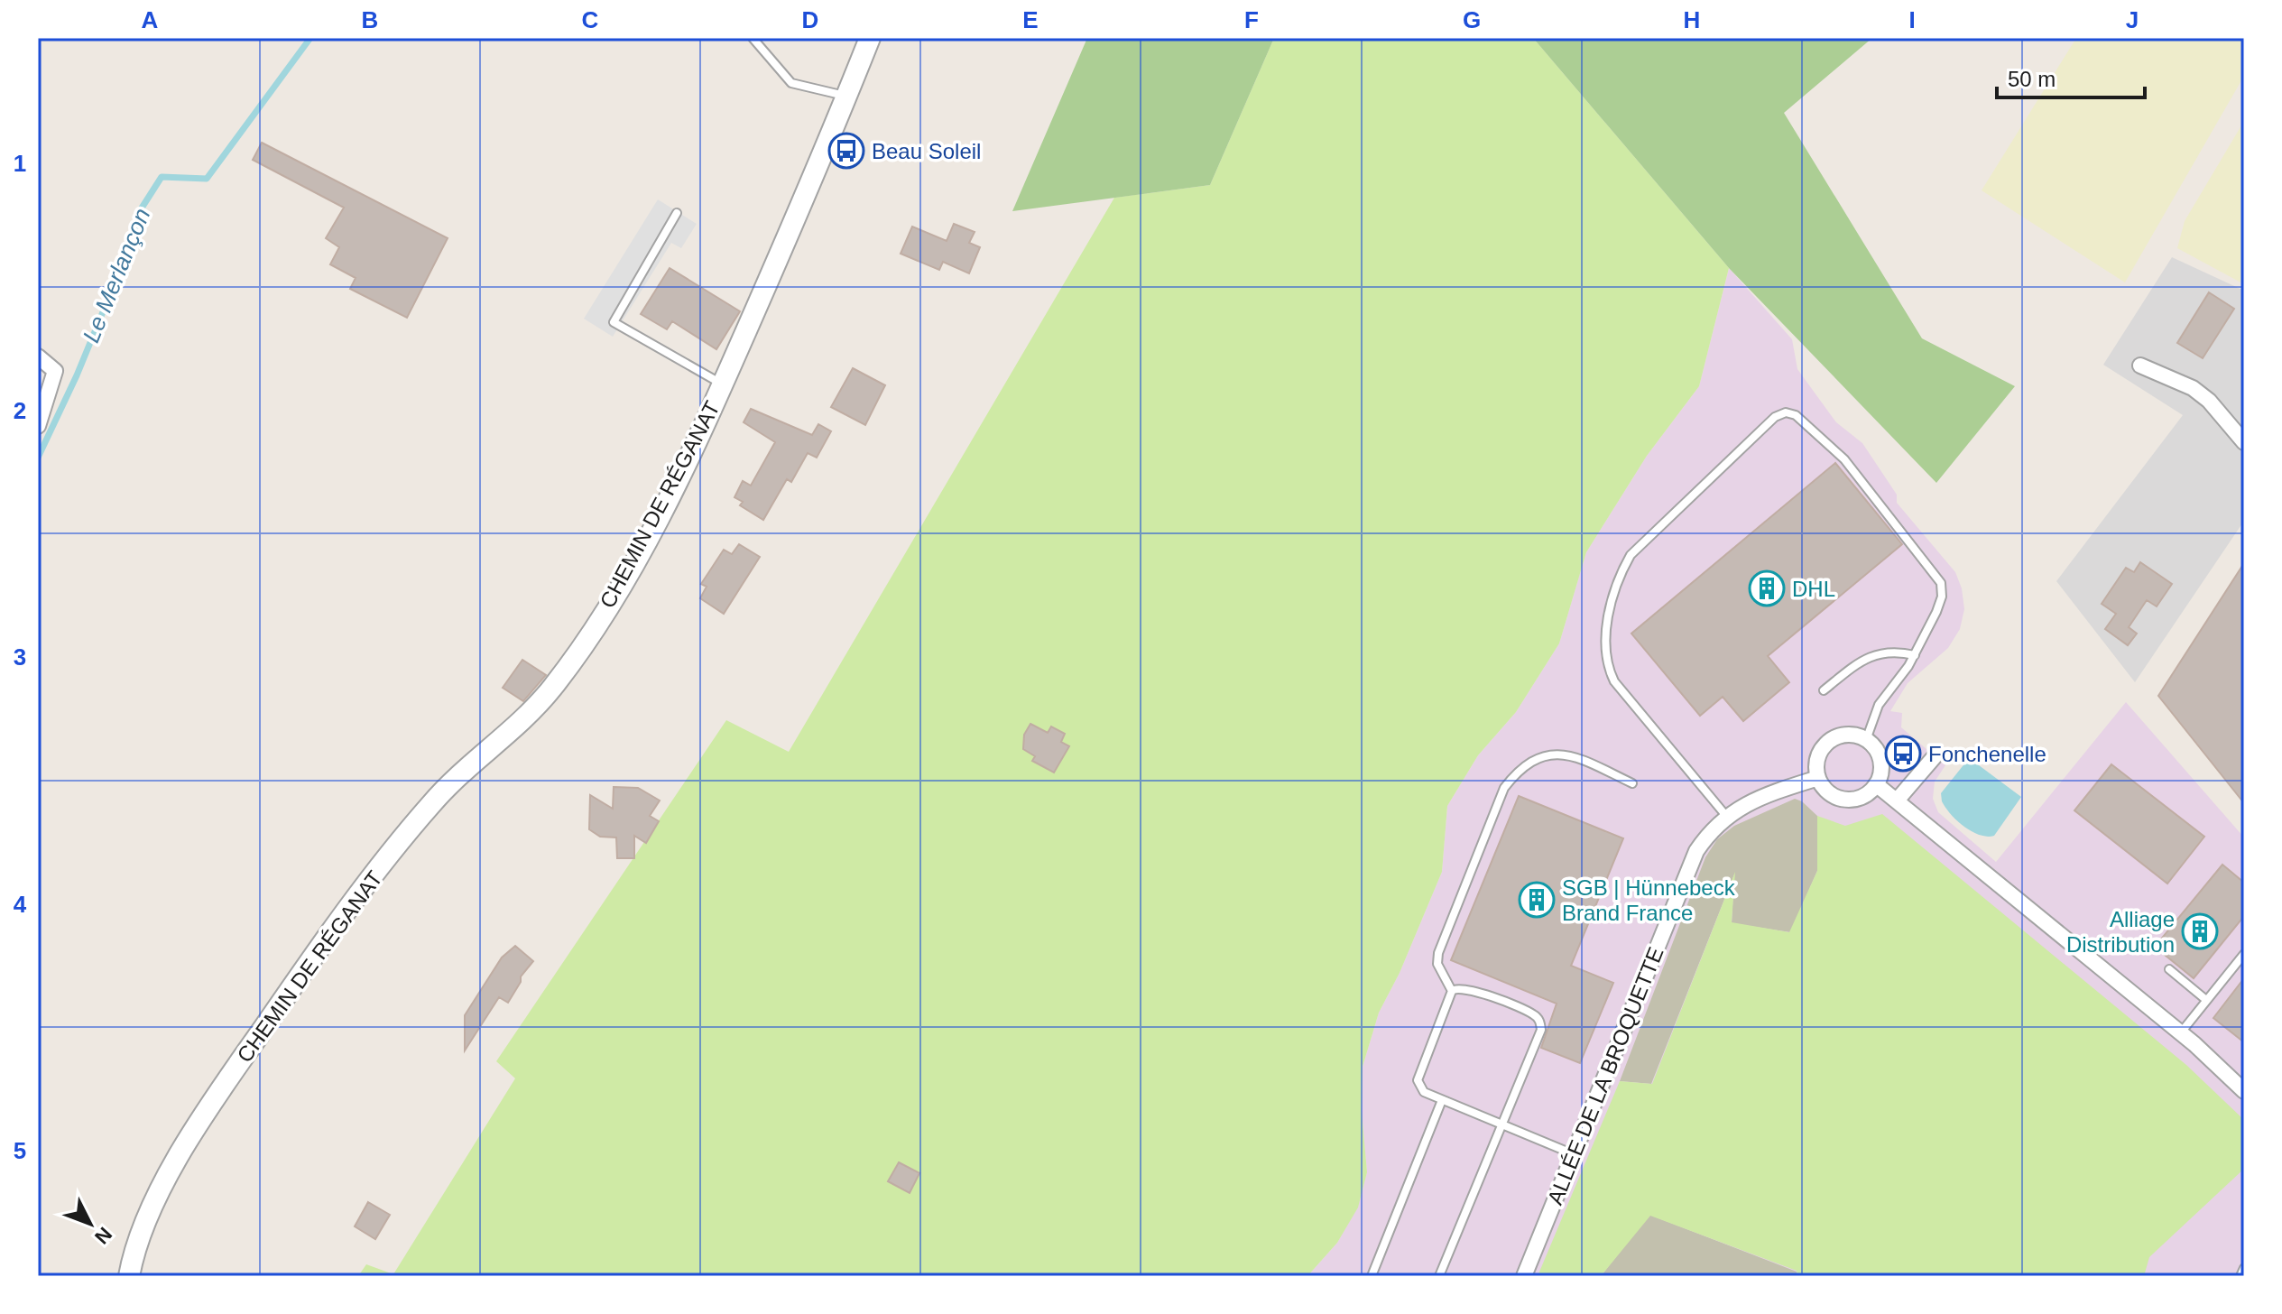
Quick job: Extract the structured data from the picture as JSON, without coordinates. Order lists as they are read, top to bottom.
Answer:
{
  "streets": {
    "street": ["CHEMIN DE RÉGANAT", "ALLÉE DE LA BROQUETTE"]
  },
  "water": ["Le Merlançon"],
  "places": {
    "bus stop": ["Beau Soleil", "Fonchenelle"],
    "building": ["DHL", "SGB | Hünnebeck Brand France", "Alliage Distribution"]
  },
  "scale_bar": "50 m",
  "north": "bottom right",
  "grid": {
    "columns": [
      "A",
      "B",
      "C",
      "D",
      "E",
      "F",
      "G",
      "H",
      "I",
      "J"
    ],
    "rows": [
      "1",
      "2",
      "3",
      "4",
      "5"
    ]
  }
}
